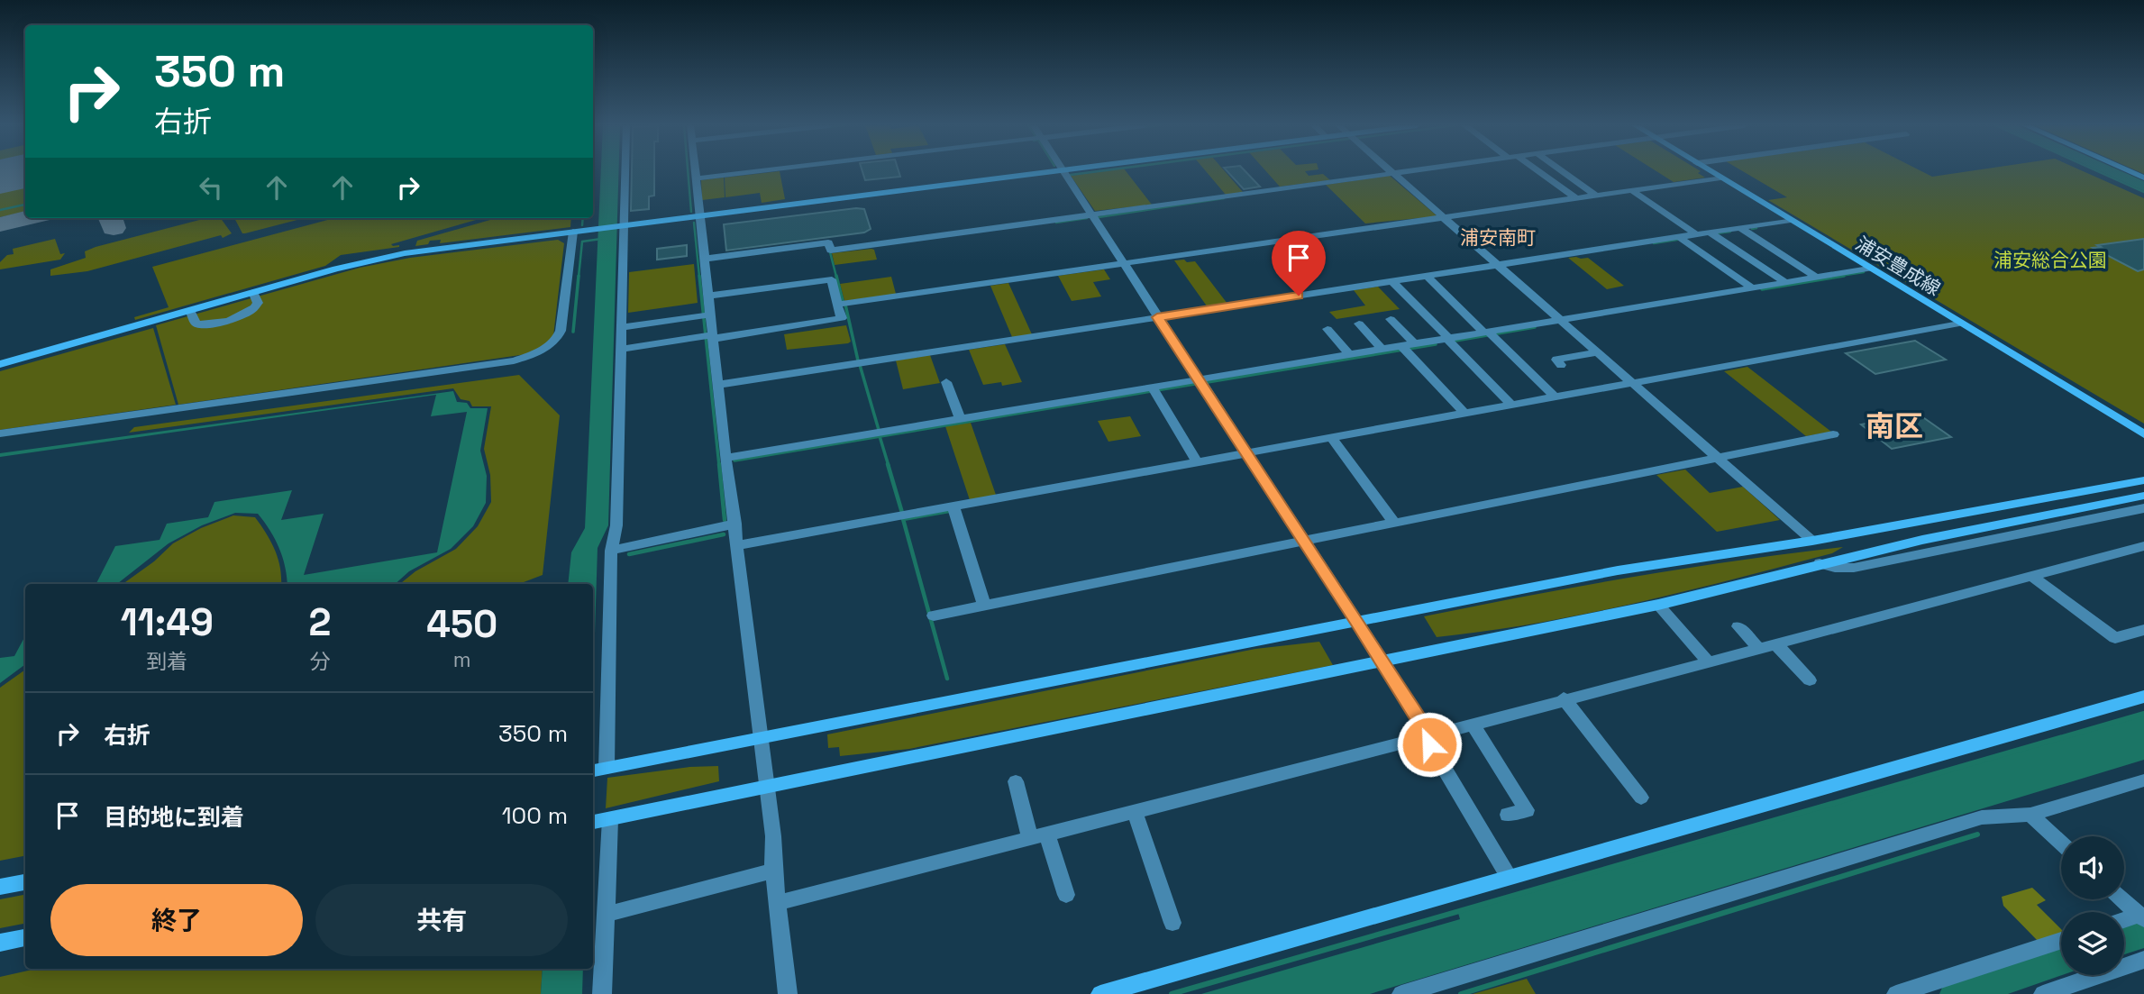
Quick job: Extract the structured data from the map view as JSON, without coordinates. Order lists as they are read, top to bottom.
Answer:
{
  "streets": {
    "street": ["浦安豊成線"]
  },
  "districts": ["浦安南町", "南区"],
  "parks": ["浦安総合公園"],
  "page": {
    "turn": ["350 m", "右折"],
    "eta": [
      "11:49",
      "到着",
      "2",
      "分",
      "450",
      "m"
    ],
    "list": [
      {
        "name": "右折",
        "value": "350 m"
      },
      {
        "name": "目的地に到着",
        "value": "100 m"
      }
    ],
    "buttons": ["終了", "共有"]
  }
}
